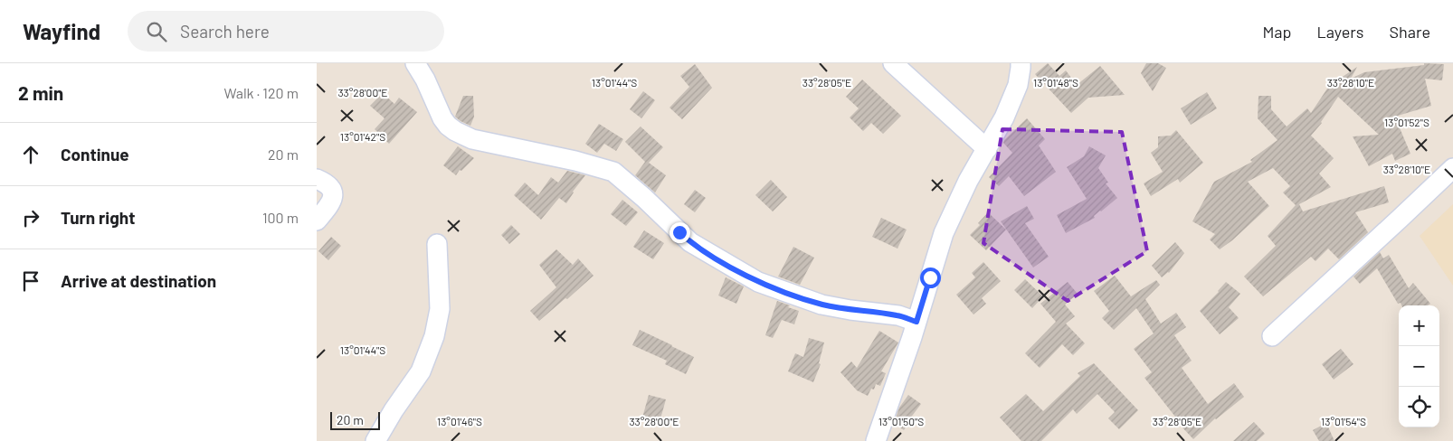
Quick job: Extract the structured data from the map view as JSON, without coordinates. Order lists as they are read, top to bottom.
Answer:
{
  "scale_bar": "20 m",
  "page": {
    "header": "Wayfind",
    "search": "Search here",
    "nav": ["Map", "Layers", "Share"],
    "heading": ["2 min", "Walk · 120 m"],
    "list": [
      ["Continue", "20 m"],
      ["Turn right", "100 m"],
      "Arrive at destination"
    ],
    "map_buttons": ["+", "−"],
    "scale": "20 m"
  },
  "coordinates": [
    "13°01'44\"S",
    "13°01'48\"S",
    "33°28'05\"E",
    "33°28'10\"E",
    "33°28'00\"E",
    "13°01'52\"S",
    "13°01'42\"S",
    "13°01'46\"S",
    "13°01'50\"S",
    "13°01'54\"S"
  ]
}
